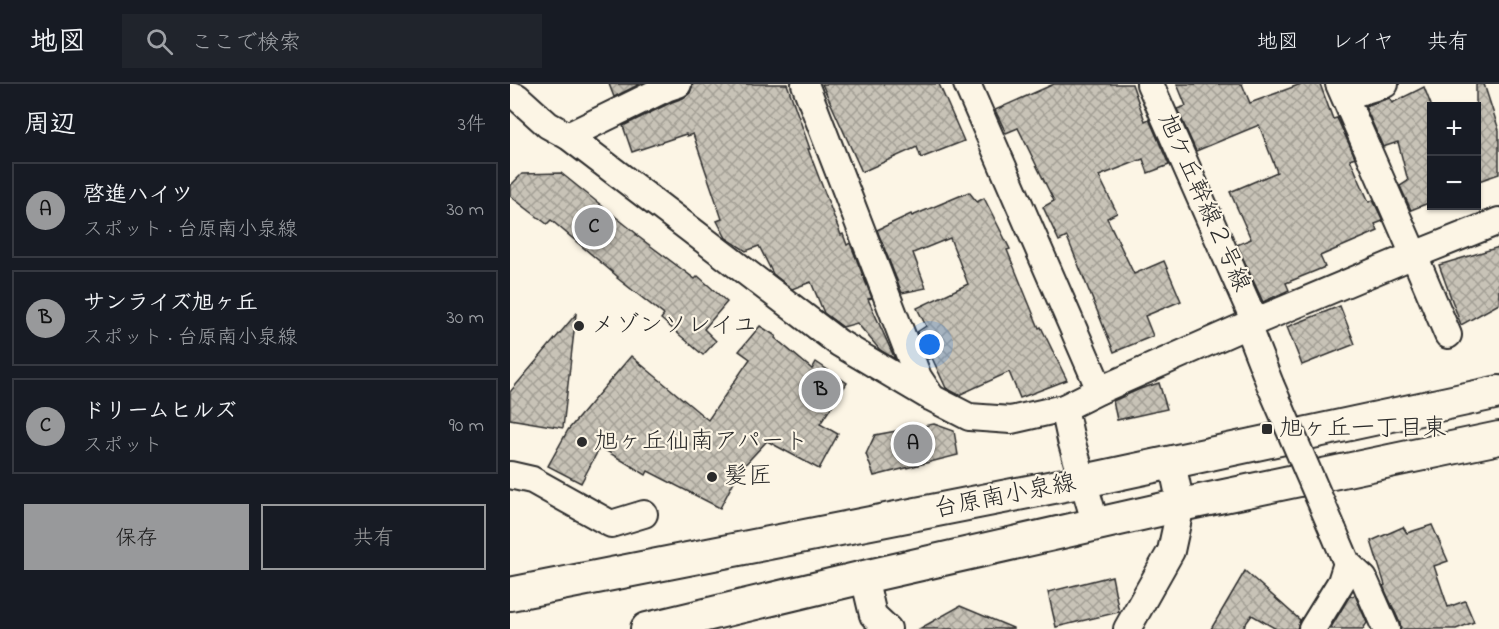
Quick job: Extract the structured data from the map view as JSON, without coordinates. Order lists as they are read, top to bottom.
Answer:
{
  "streets": {
    "street": ["旭ケ丘幹線２号線", "台原南小泉線"]
  },
  "places": {
    "other": ["メゾンソレイユ", "旭ヶ丘仙南アパート", "髪匠"],
    "transit": ["旭ヶ丘一丁目東"]
  },
  "page": {
    "header": "地図",
    "search": "ここで検索",
    "nav": ["地図", "レイヤ", "共有"],
    "heading": ["周辺", "3件"],
    "map_buttons": ["+", "−"],
    "list": [
      {
        "mark": "A",
        "name": "啓進ハイツ",
        "note": "スポット · 台原南小泉線",
        "value": "30 m"
      },
      {
        "mark": "B",
        "name": "サンライズ旭ヶ丘",
        "note": "スポット · 台原南小泉線",
        "value": "30 m"
      },
      {
        "mark": "C",
        "name": "ドリームヒルズ",
        "note": "スポット",
        "value": "90 m"
      }
    ],
    "pins": ["C", "B", "A"],
    "buttons": ["保存", "共有"]
  }
}
